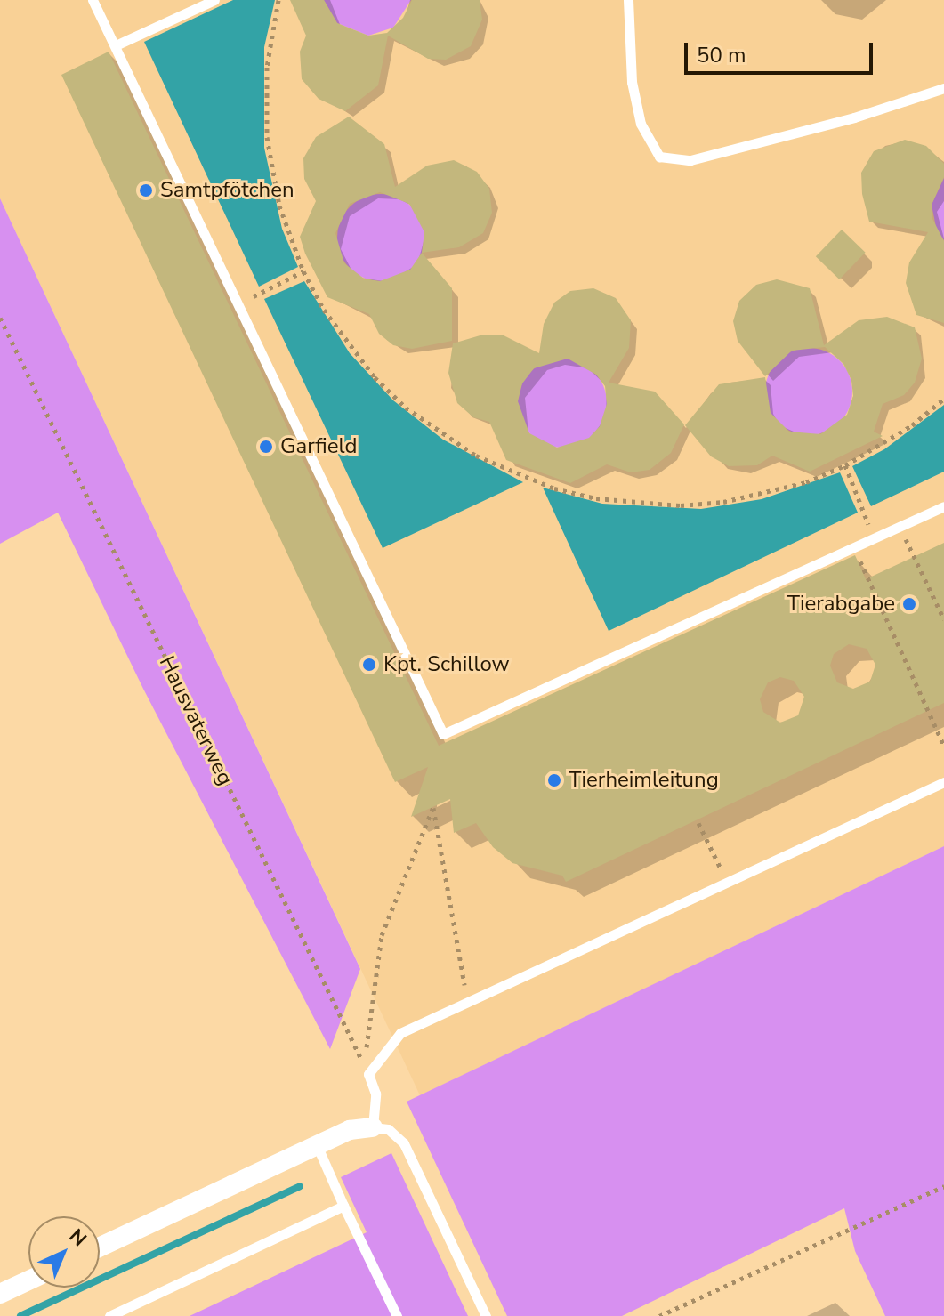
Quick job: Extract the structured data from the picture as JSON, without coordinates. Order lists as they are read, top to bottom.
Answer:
{
  "streets": {
    "path": ["Hausvaterweg"]
  },
  "places": [
    "Samtpfötchen",
    "Garfield",
    "Tierabgabe",
    "Kpt. Schillow",
    "Tierheimleitung"
  ],
  "scale_bar": "50 m",
  "north": "top right"
}
